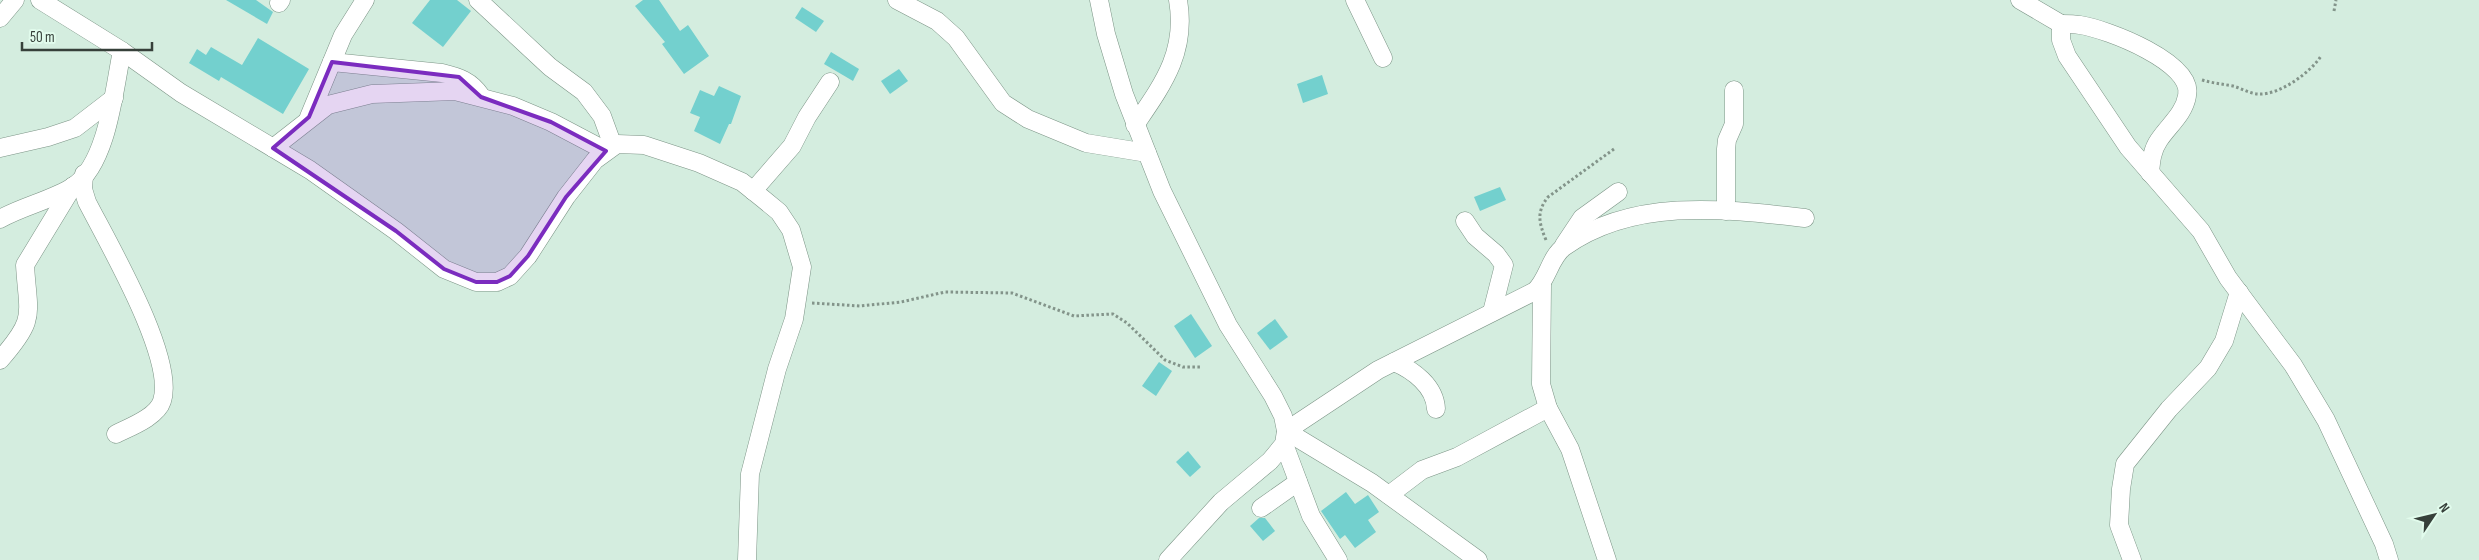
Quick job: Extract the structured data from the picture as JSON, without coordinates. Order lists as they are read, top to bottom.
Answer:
{
  "scale_bar": "50 m",
  "north": "top right"
}
